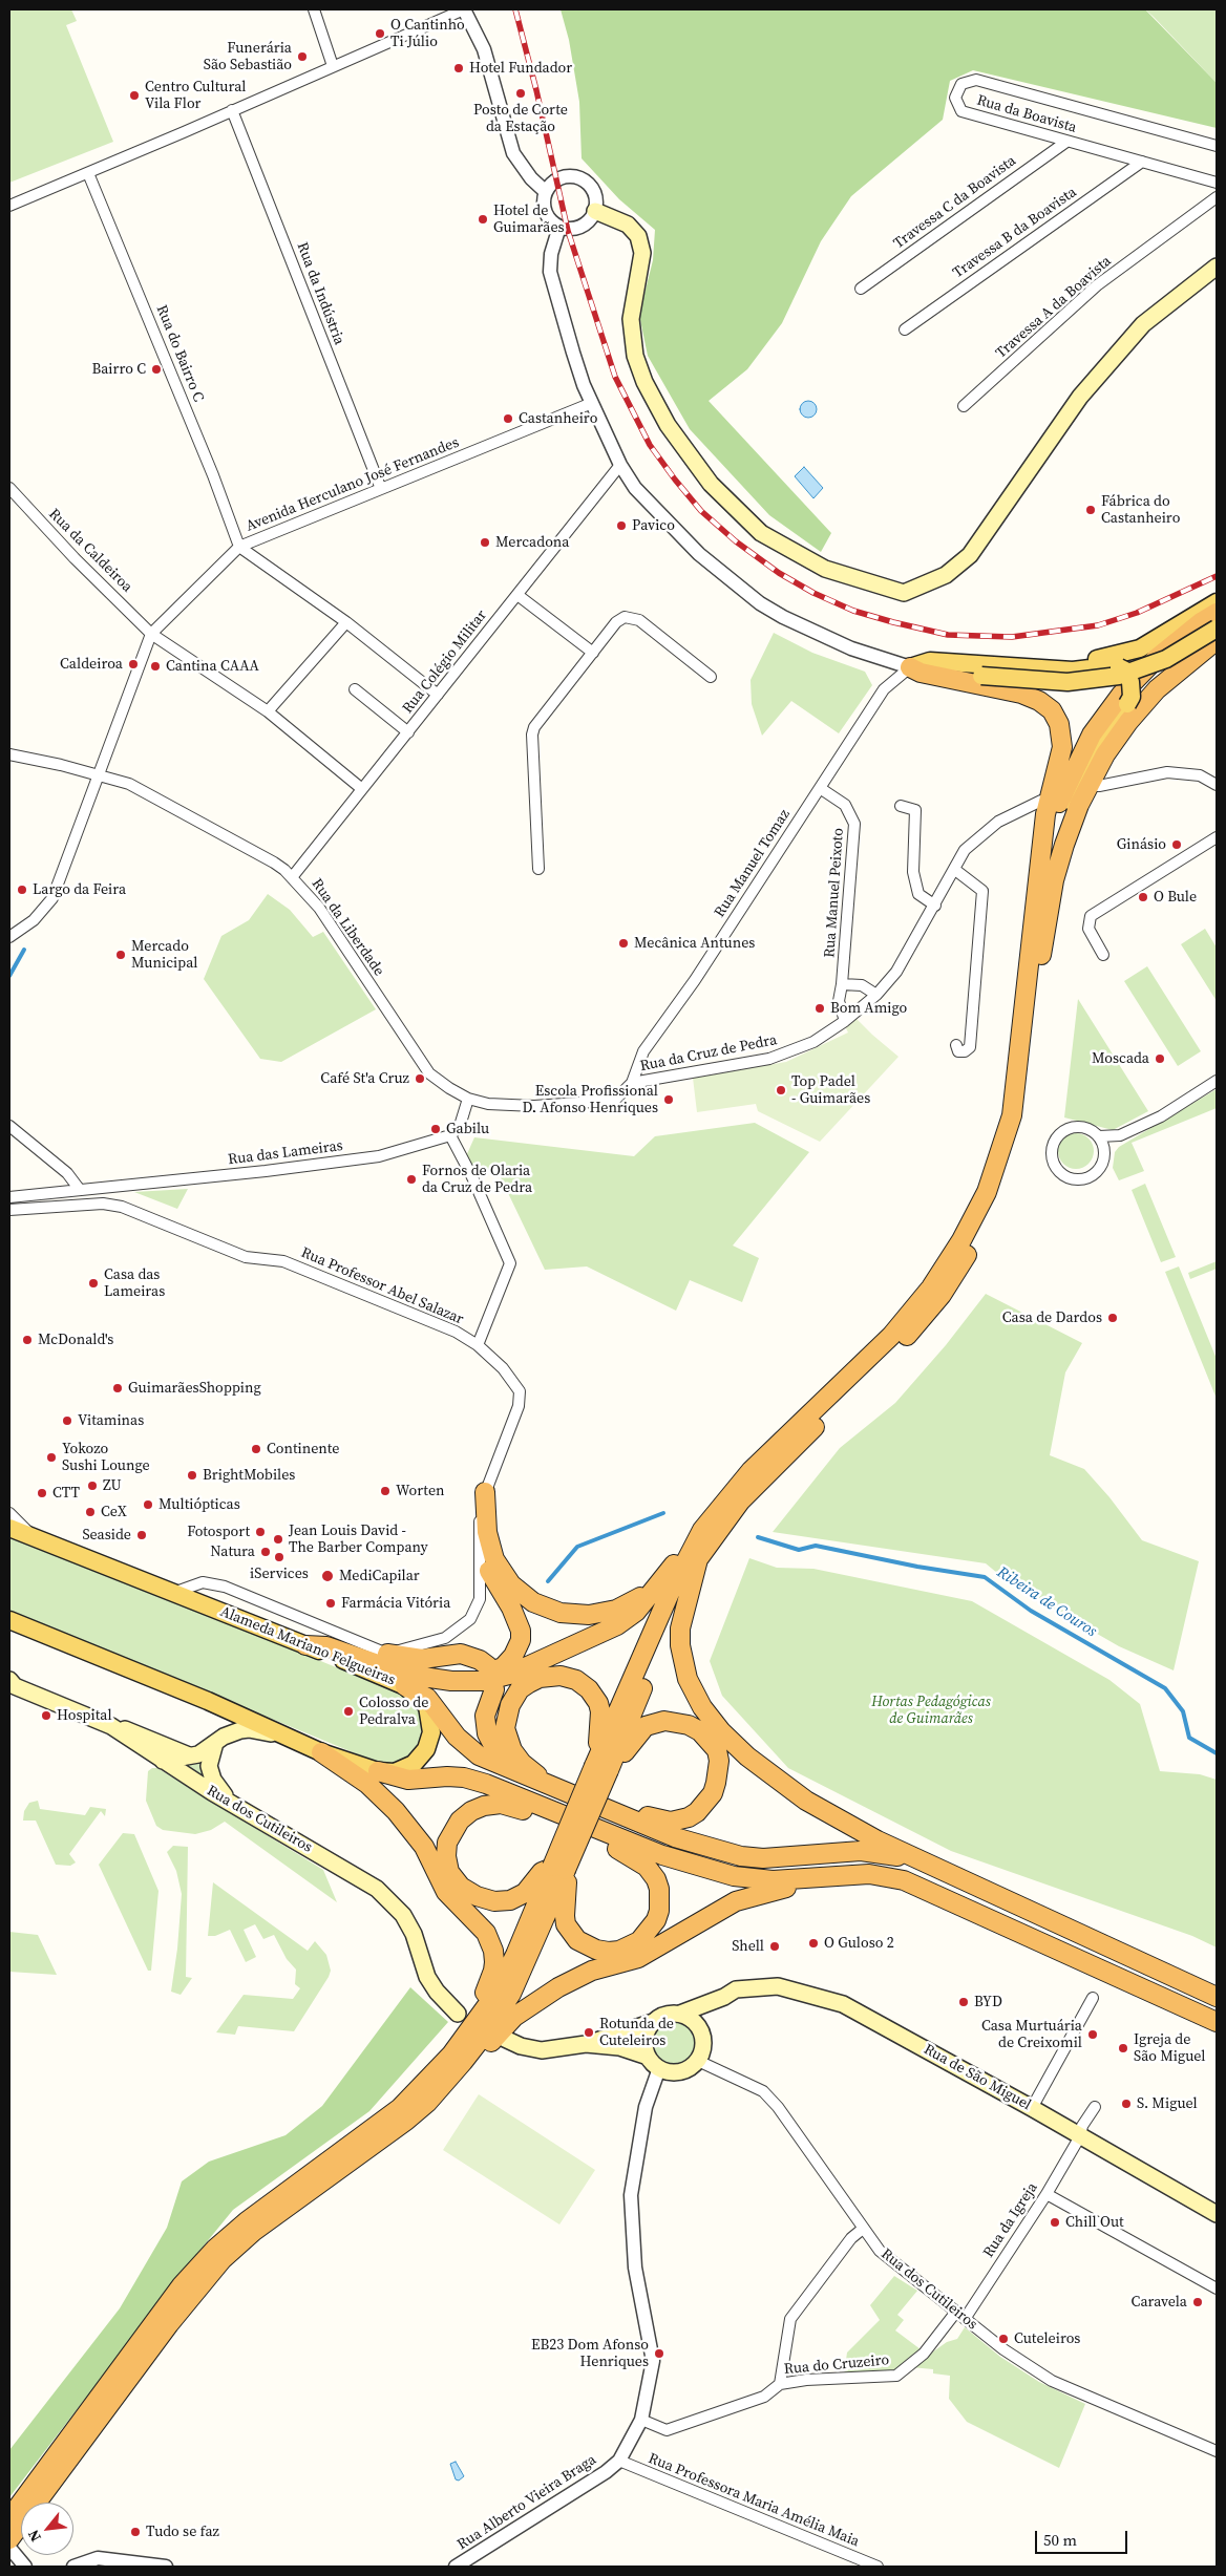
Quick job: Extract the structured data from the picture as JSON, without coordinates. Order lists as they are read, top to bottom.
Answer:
{
  "streets": {
    "main road": ["Alameda Mariano Felgueiras", "Rua dos Cutileiros", "Rua de São Miguel"],
    "street": [
      "Rua da Boavista",
      "Travessa C da Boavista",
      "Travessa B da Boavista",
      "Rua da Indústria",
      "Travessa A da Boavista",
      "Rua do Bairro C",
      "Avenida Herculano José Fernandes",
      "Rua da Caldeiroa",
      "Rua Colégio Militar",
      "Rua Manuel Tomaz",
      "Rua Manuel Peixoto",
      "Rua da Liberdade",
      "Rua da Cruz de Pedra",
      "Rua das Lameiras",
      "Rua Professor Abel Salazar",
      "Rua da Igreja",
      "Rua do Cruzeiro",
      "Rua Professora Maria Amélia Maia",
      "Rua Alberto Vieira Braga"
    ]
  },
  "crossings": [
    ["Rua da Boavista", "Travessa C da Boavista"],
    ["Rua da Boavista", "Travessa B da Boavista"],
    ["Rua da Indústria", "Avenida Herculano José Fernandes"],
    ["Rua do Bairro C", "Avenida Herculano José Fernandes"],
    ["Avenida Herculano José Fernandes", "Rua da Caldeiroa"],
    ["Rua da Caldeiroa", "Rua Colégio Militar"],
    ["Rua Colégio Militar", "Rua da Liberdade"],
    ["Rua Manuel Tomaz", "Rua Manuel Peixoto"],
    ["Rua Manuel Tomaz", "Rua da Liberdade"],
    ["Rua Manuel Tomaz", "Rua da Cruz de Pedra"],
    ["Rua Manuel Peixoto", "Rua da Cruz de Pedra"],
    ["Rua da Liberdade", "Rua da Cruz de Pedra"],
    ["Rua dos Cutileiros", "Rua de São Miguel"],
    ["Rua dos Cutileiros", "Rua da Igreja"],
    ["Rua dos Cutileiros", "Rua do Cruzeiro"],
    ["Rua dos Cutileiros", "Rua Alberto Vieira Braga"],
    ["Rua de São Miguel", "Rua da Igreja"],
    ["Rua de São Miguel", "Rua Alberto Vieira Braga"],
    ["Rua do Cruzeiro", "Rua Alberto Vieira Braga"],
    ["Rua Professora Maria Amélia Maia", "Rua Alberto Vieira Braga"]
  ],
  "water": ["Ribeira de Couros"],
  "parks": ["Hortas Pedagógicas de Guimarães"],
  "places": [
    "O Cantinho Ti Júlio",
    "Funerária São Sebastião",
    "Hotel Fundador",
    "Posto de Corte da Estação",
    "Centro Cultural Vila Flor",
    "Hotel de Guimarães",
    "Bairro C",
    "Castanheiro",
    "Fábrica do Castanheiro",
    "Pavico",
    "Mercadona",
    "Caldeiroa",
    "Cantina CAAA",
    "Ginásio",
    "Largo da Feira",
    "O Bule",
    "Mecânica Antunes",
    "Mercado Municipal",
    "Bom Amigo",
    "Moscada",
    "Café St'a Cruz",
    "Top Padel - Guimarães",
    "Escola Profissional D. Afonso Henriques",
    "Gabilu",
    "Fornos de Olaria da Cruz de Pedra",
    "Casa das Lameiras",
    "Casa de Dardos",
    "McDonald's",
    "GuimarãesShopping",
    "Vitaminas",
    "Continente",
    "Yokozo Sushi Lounge",
    "BrightMobiles",
    "ZU",
    "Worten",
    "CTT",
    "Multiópticas",
    "CeX",
    "Fotosport",
    "Seaside",
    "Jean Louis David - The Barber Company",
    "Natura",
    "iServices",
    "MediCapilar",
    "Farmácia Vitória",
    "Colosso de Pedralva",
    "Hospital",
    "O Guloso 2",
    "Shell",
    "BYD",
    "Rotunda de Cuteleiros",
    "Casa Murtuária de Creixomil",
    "Igreja de São Miguel",
    "S. Miguel",
    "Chill Out",
    "Caravela",
    "Cuteleiros",
    "EB23 Dom Afonso Henriques",
    "Tudo se faz"
  ],
  "scale_bar": "50 m",
  "north": "bottom left"
}
